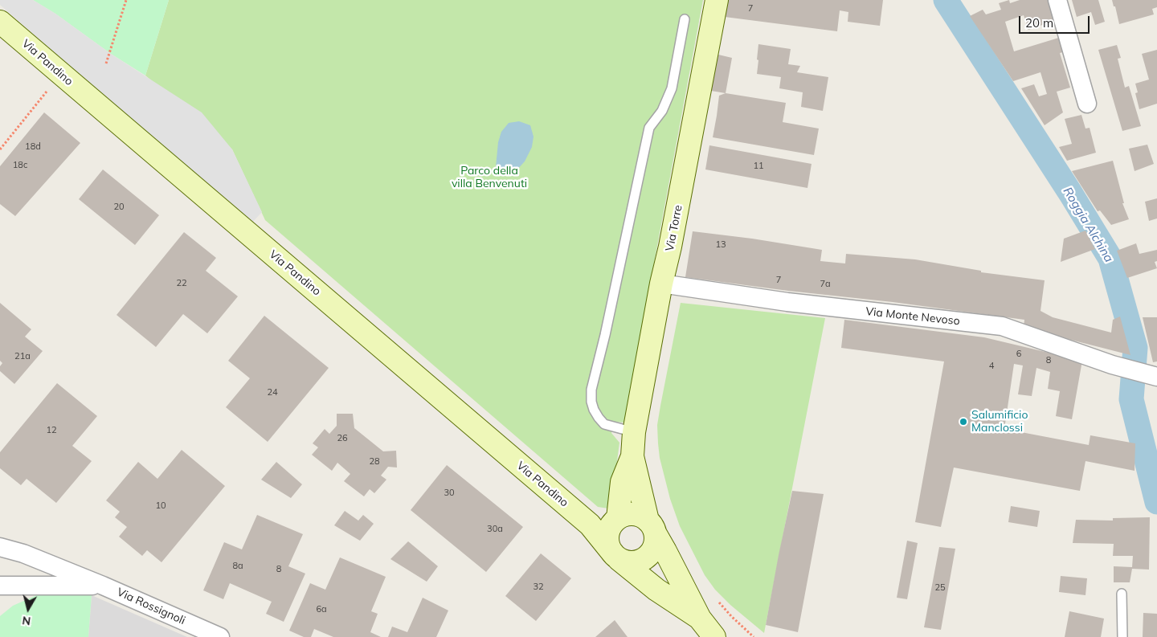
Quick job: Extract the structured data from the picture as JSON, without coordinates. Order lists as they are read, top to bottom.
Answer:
{
  "streets": {
    "street": [
      "Via Pandino",
      "Via Torre",
      "Via Monte Nevoso",
      "Via Rossignoli"
    ]
  },
  "crossings": [
    ["Via Pandino", "Via Torre"],
    ["Via Torre", "Via Monte Nevoso"]
  ],
  "water": ["Roggia Alchina"],
  "parks": ["Parco della villa Benvenuti"],
  "places": ["Salumificio Manclossi"],
  "house_numbers": [
    "7",
    "18d",
    "18c",
    "11",
    "20",
    "13",
    "7",
    "22",
    "7a",
    "6",
    "21a",
    "8",
    "4",
    "24",
    "12",
    "26",
    "28",
    "30",
    "10",
    "30a",
    "8a",
    "8",
    "32",
    "25",
    "6a"
  ],
  "scale_bar": "20 m",
  "north": "bottom"
}
